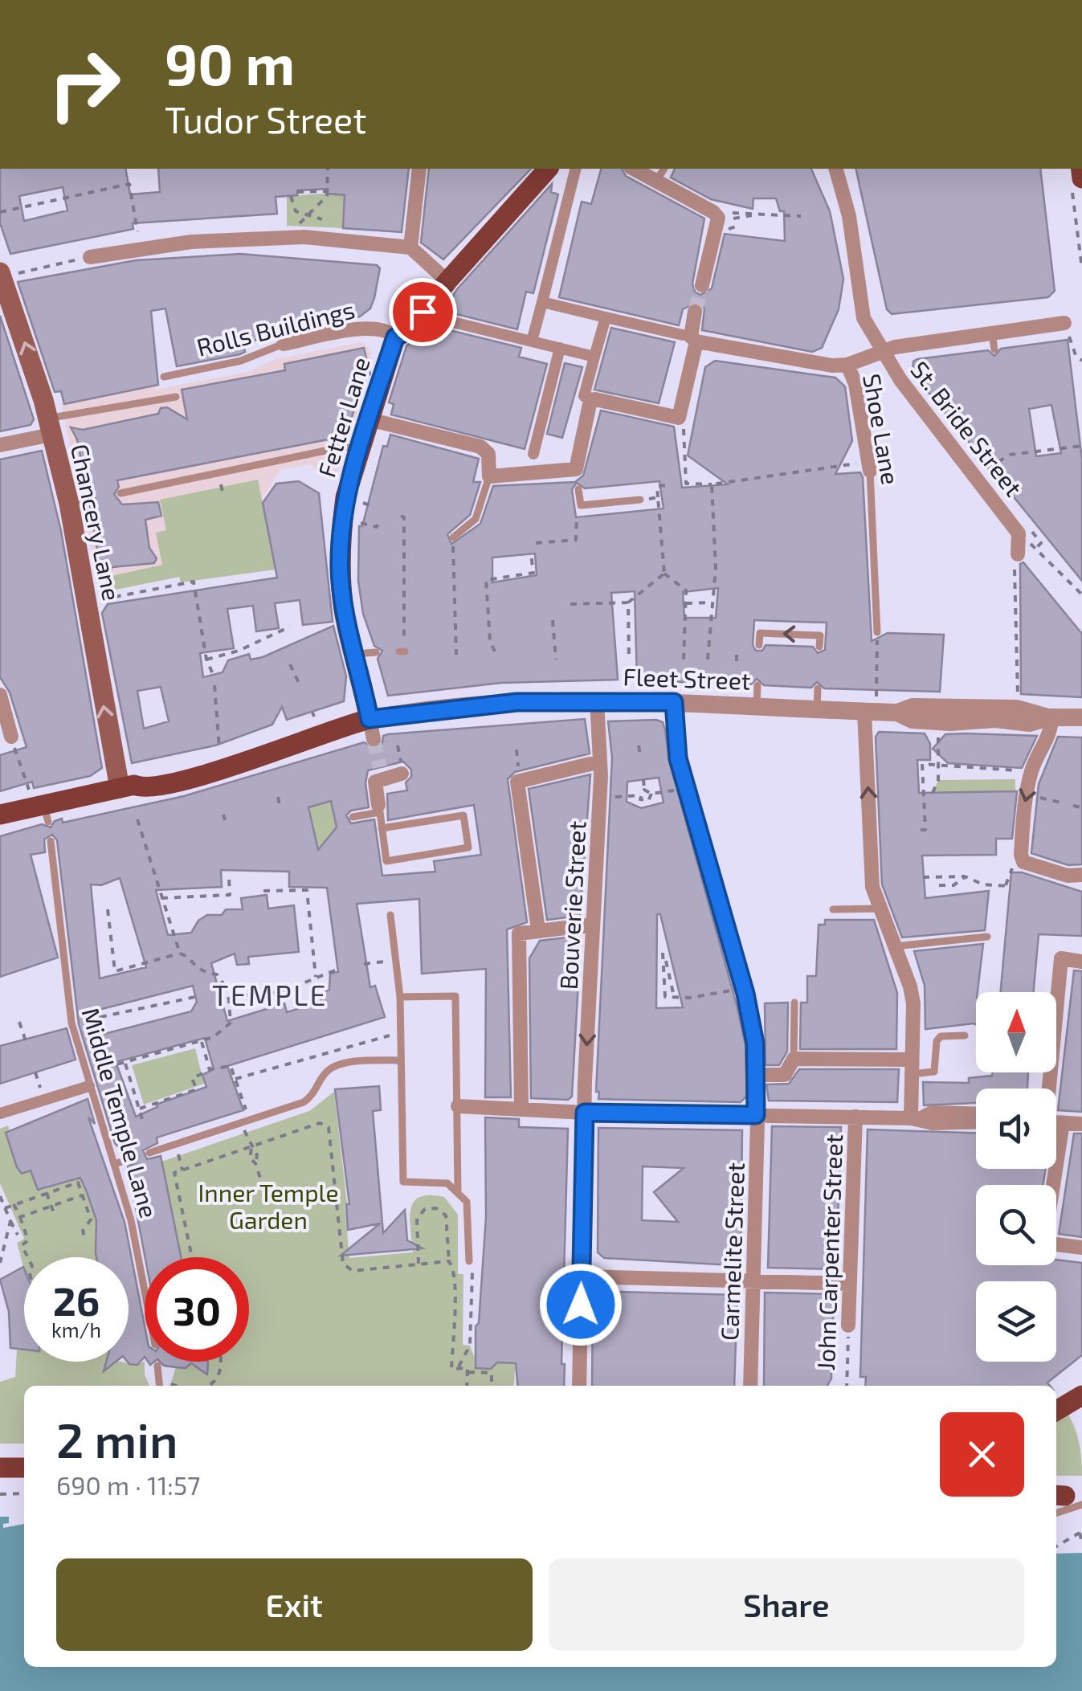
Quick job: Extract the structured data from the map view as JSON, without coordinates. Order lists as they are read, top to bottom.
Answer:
{
  "streets": {
    "main road": ["Fetter Lane", "Chancery Lane", "Fleet Street"],
    "street": [
      "Rolls Buildings",
      "St. Bride Street",
      "Shoe Lane",
      "Bouverie Street",
      "Carmelite Street",
      "John Carpenter Street"
    ],
    "lane": ["Middle Temple Lane"]
  },
  "crossings": [
    ["Rolls Buildings", "Fetter Lane"],
    ["Fetter Lane", "Fleet Street"],
    ["St. Bride Street", "Shoe Lane"],
    ["Chancery Lane", "Fleet Street"],
    ["Fleet Street", "Bouverie Street"],
    ["Fleet Street", "Carmelite Street"]
  ],
  "one_way": ["Chancery Lane"],
  "districts": ["TEMPLE"],
  "parks": ["Inner Temple Garden"],
  "north": "top",
  "page": {
    "turn": ["90 m", "Tudor Street"],
    "speed": "26 km/h",
    "limit": "30",
    "heading": ["2 min", "690 m · 11:57"],
    "buttons": ["Exit", "Share"]
  }
}
